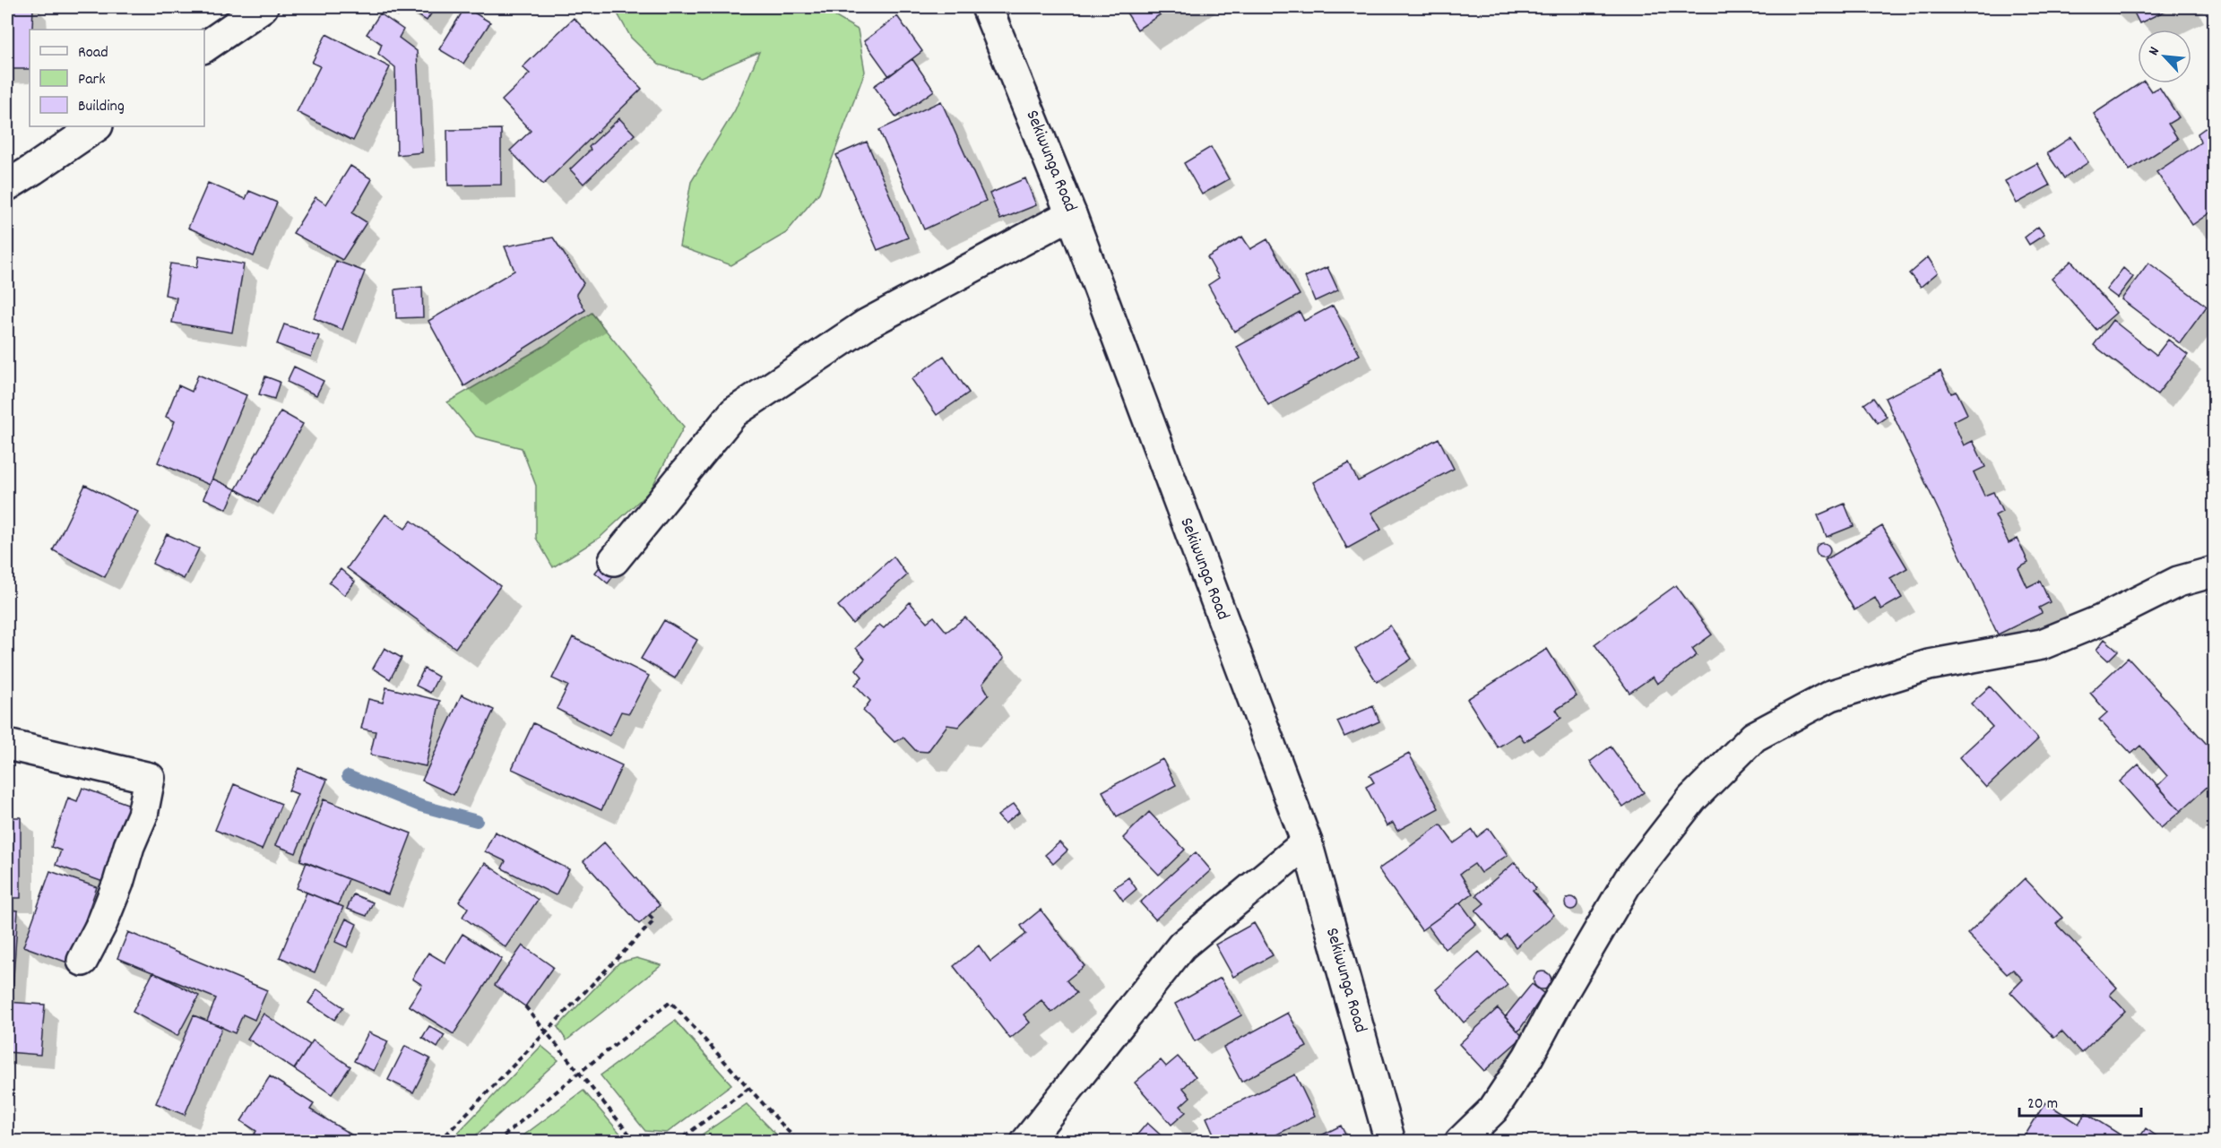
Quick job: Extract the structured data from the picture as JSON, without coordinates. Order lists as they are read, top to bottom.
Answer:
{
  "streets": {
    "street": ["Sekiwunga Road"]
  },
  "legend": ["Road", "Park", "Building"],
  "scale_bar": "20 m",
  "north": "top left"
}
